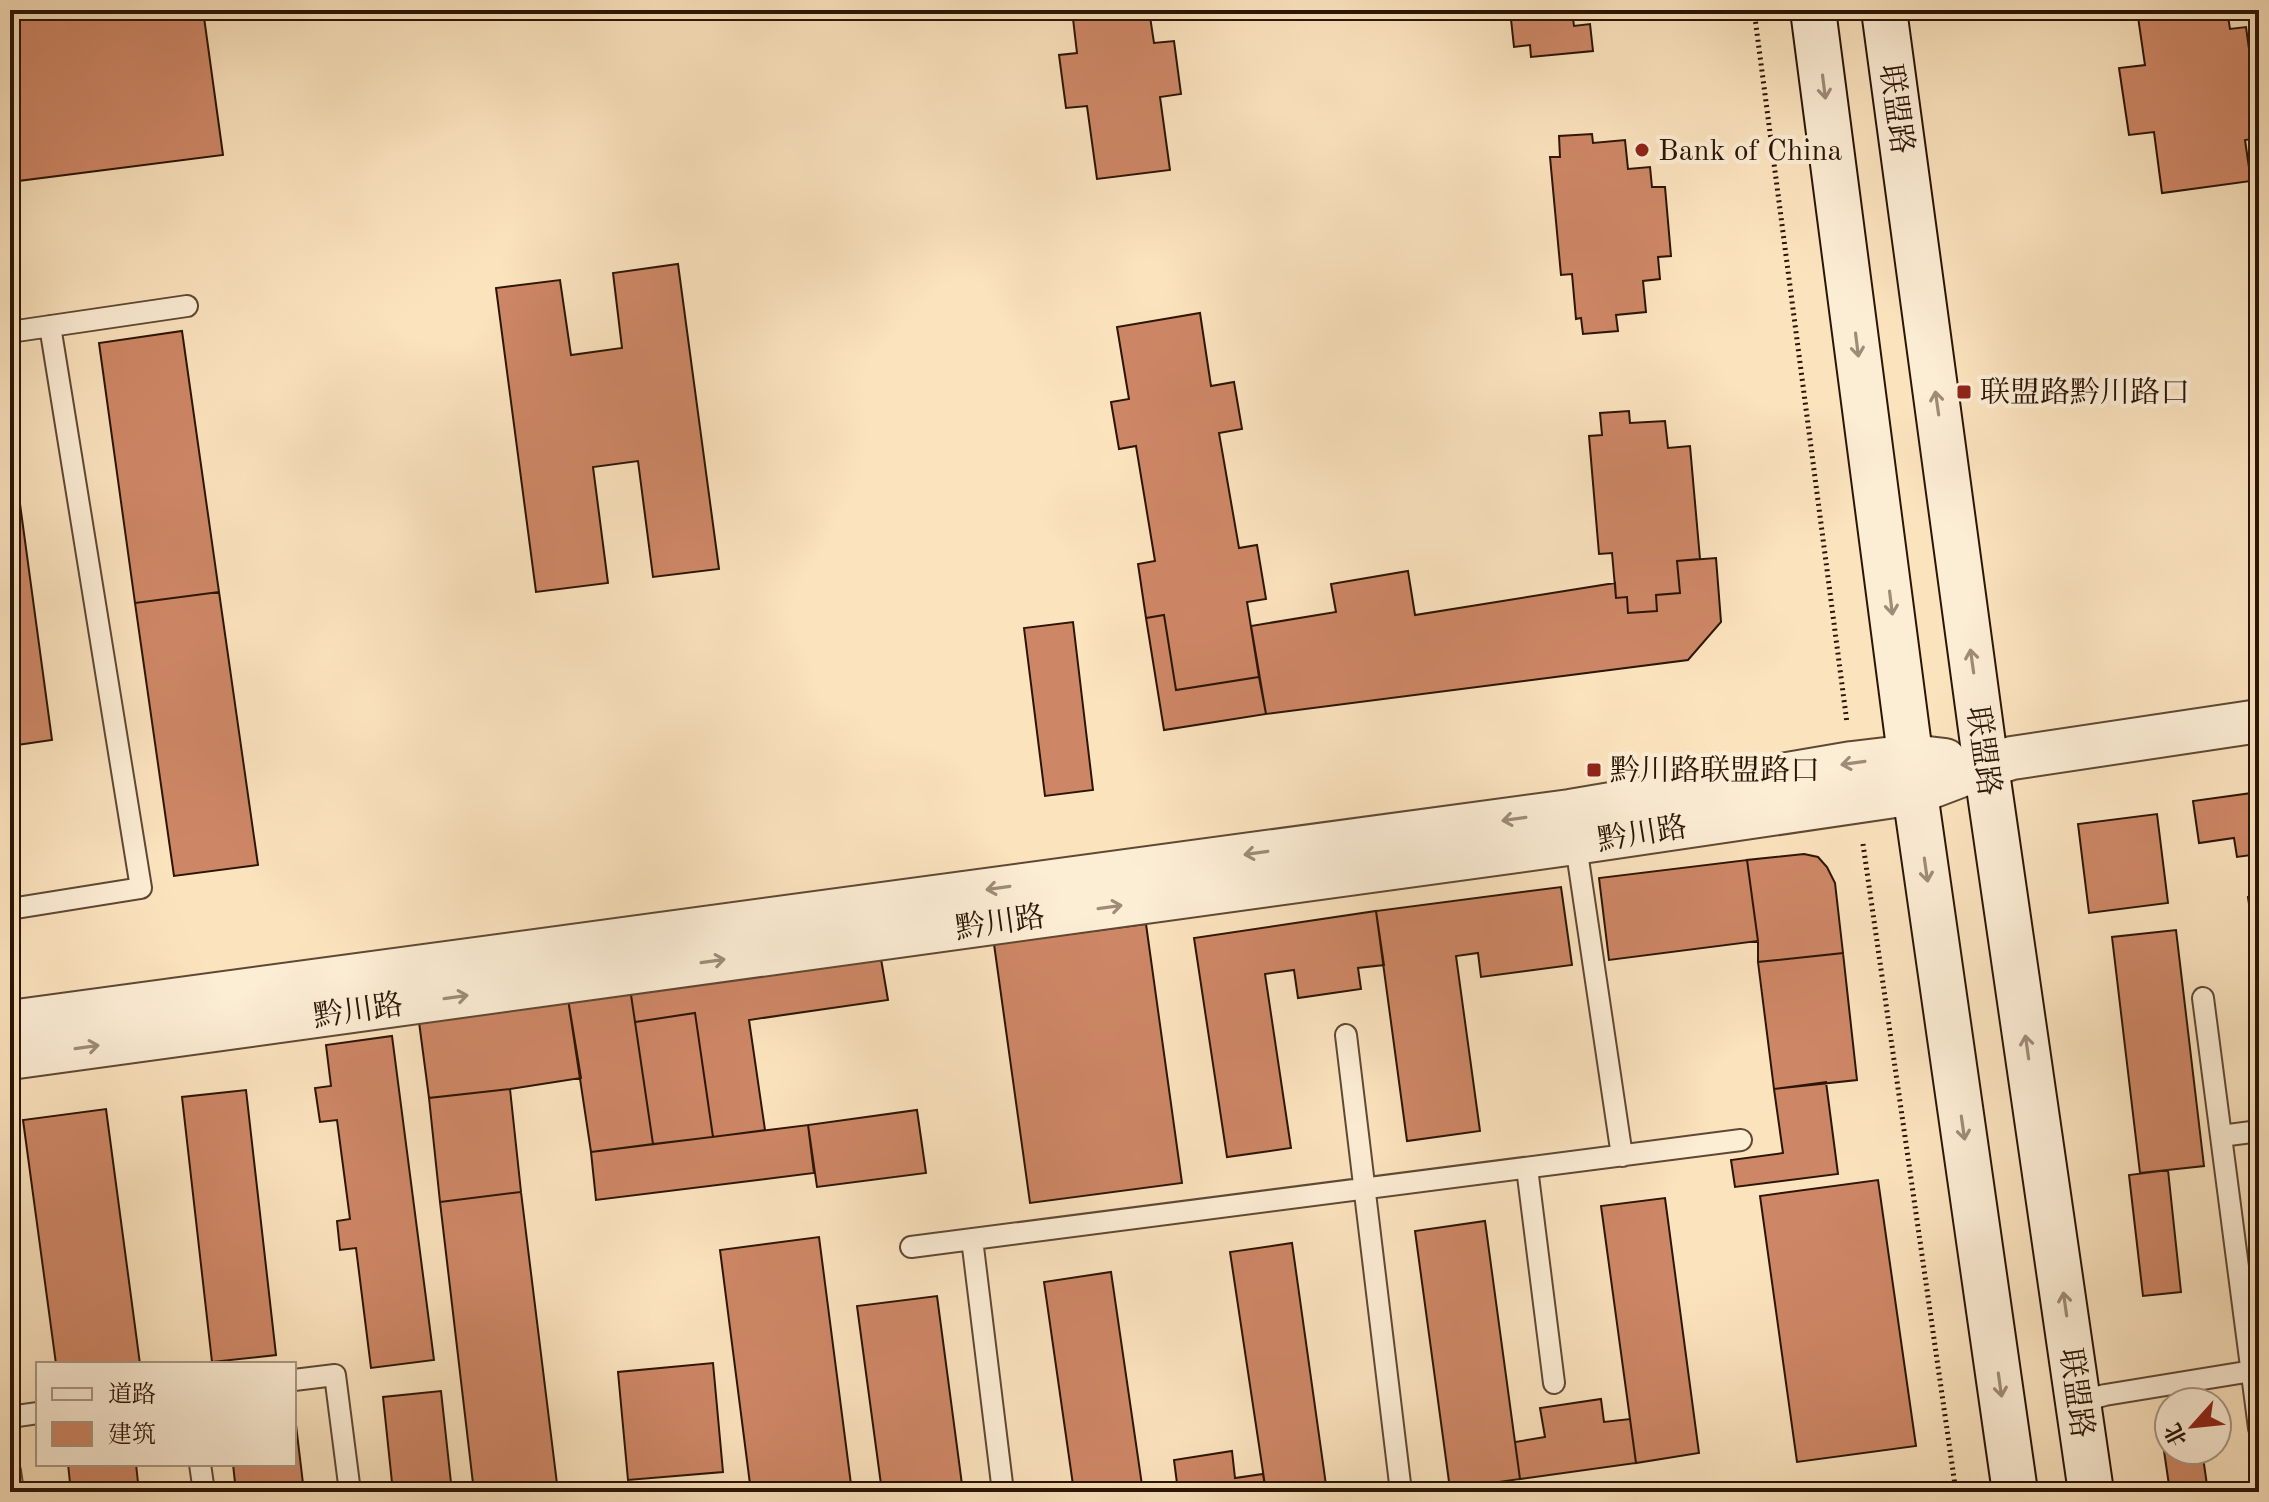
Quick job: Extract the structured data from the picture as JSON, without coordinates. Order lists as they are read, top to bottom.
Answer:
{
  "streets": {
    "main road": ["联盟路"],
    "street": ["黔川路"]
  },
  "crossings": [
    ["联盟路", "黔川路"]
  ],
  "places": {
    "other": ["Bank of China"],
    "transit": ["联盟路黔川路口", "黔川路联盟路口"]
  },
  "legend": ["道路", "建筑"],
  "north": "bottom left"
}
